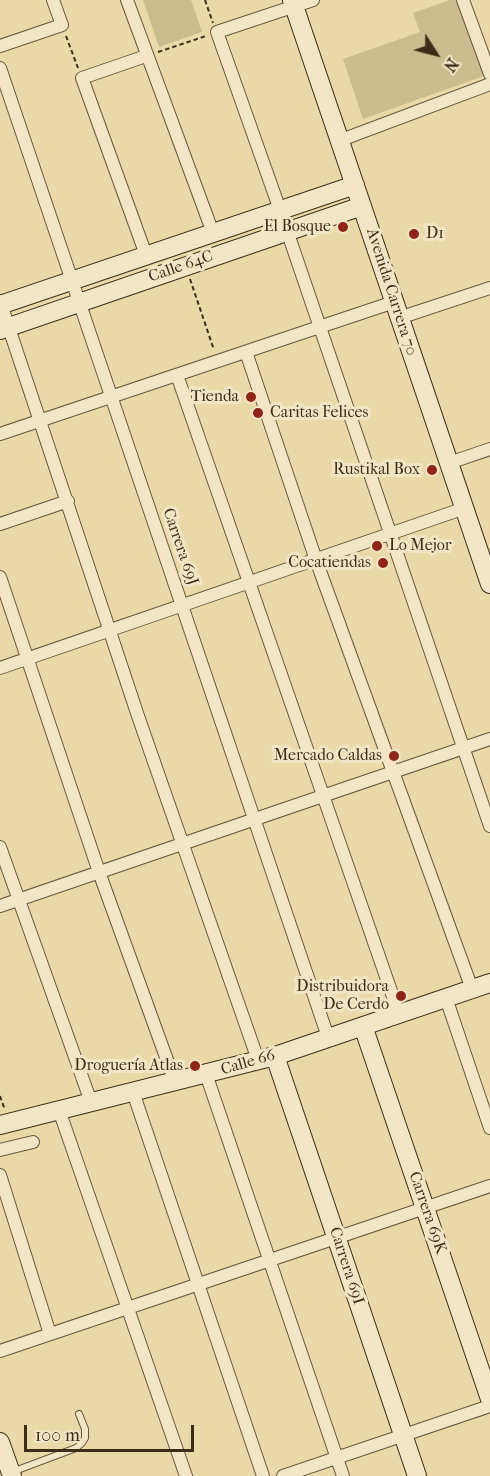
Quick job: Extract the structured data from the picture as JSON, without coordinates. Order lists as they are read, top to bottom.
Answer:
{
  "streets": {
    "street": [
      "Calle 64C",
      "Avenida Carrera 70",
      "Carrera 69J",
      "Calle 66",
      "Carrera 69K",
      "Carrera 69I"
    ]
  },
  "crossings": [
    ["Calle 64C", "Avenida Carrera 70"],
    ["Calle 64C", "Carrera 69J"],
    ["Carrera 69J", "Calle 66"],
    ["Calle 66", "Carrera 69K"],
    ["Calle 66", "Carrera 69I"]
  ],
  "places": [
    "El Bosque",
    "D1",
    "Tienda",
    "Caritas Felices",
    "Rustikal Box",
    "Lo Mejor",
    "Cocatiendas",
    "Mercado Caldas",
    "Distribuidora De Cerdo",
    "Droguería Atlas"
  ],
  "scale_bar": "100 m",
  "north": "bottom right"
}
